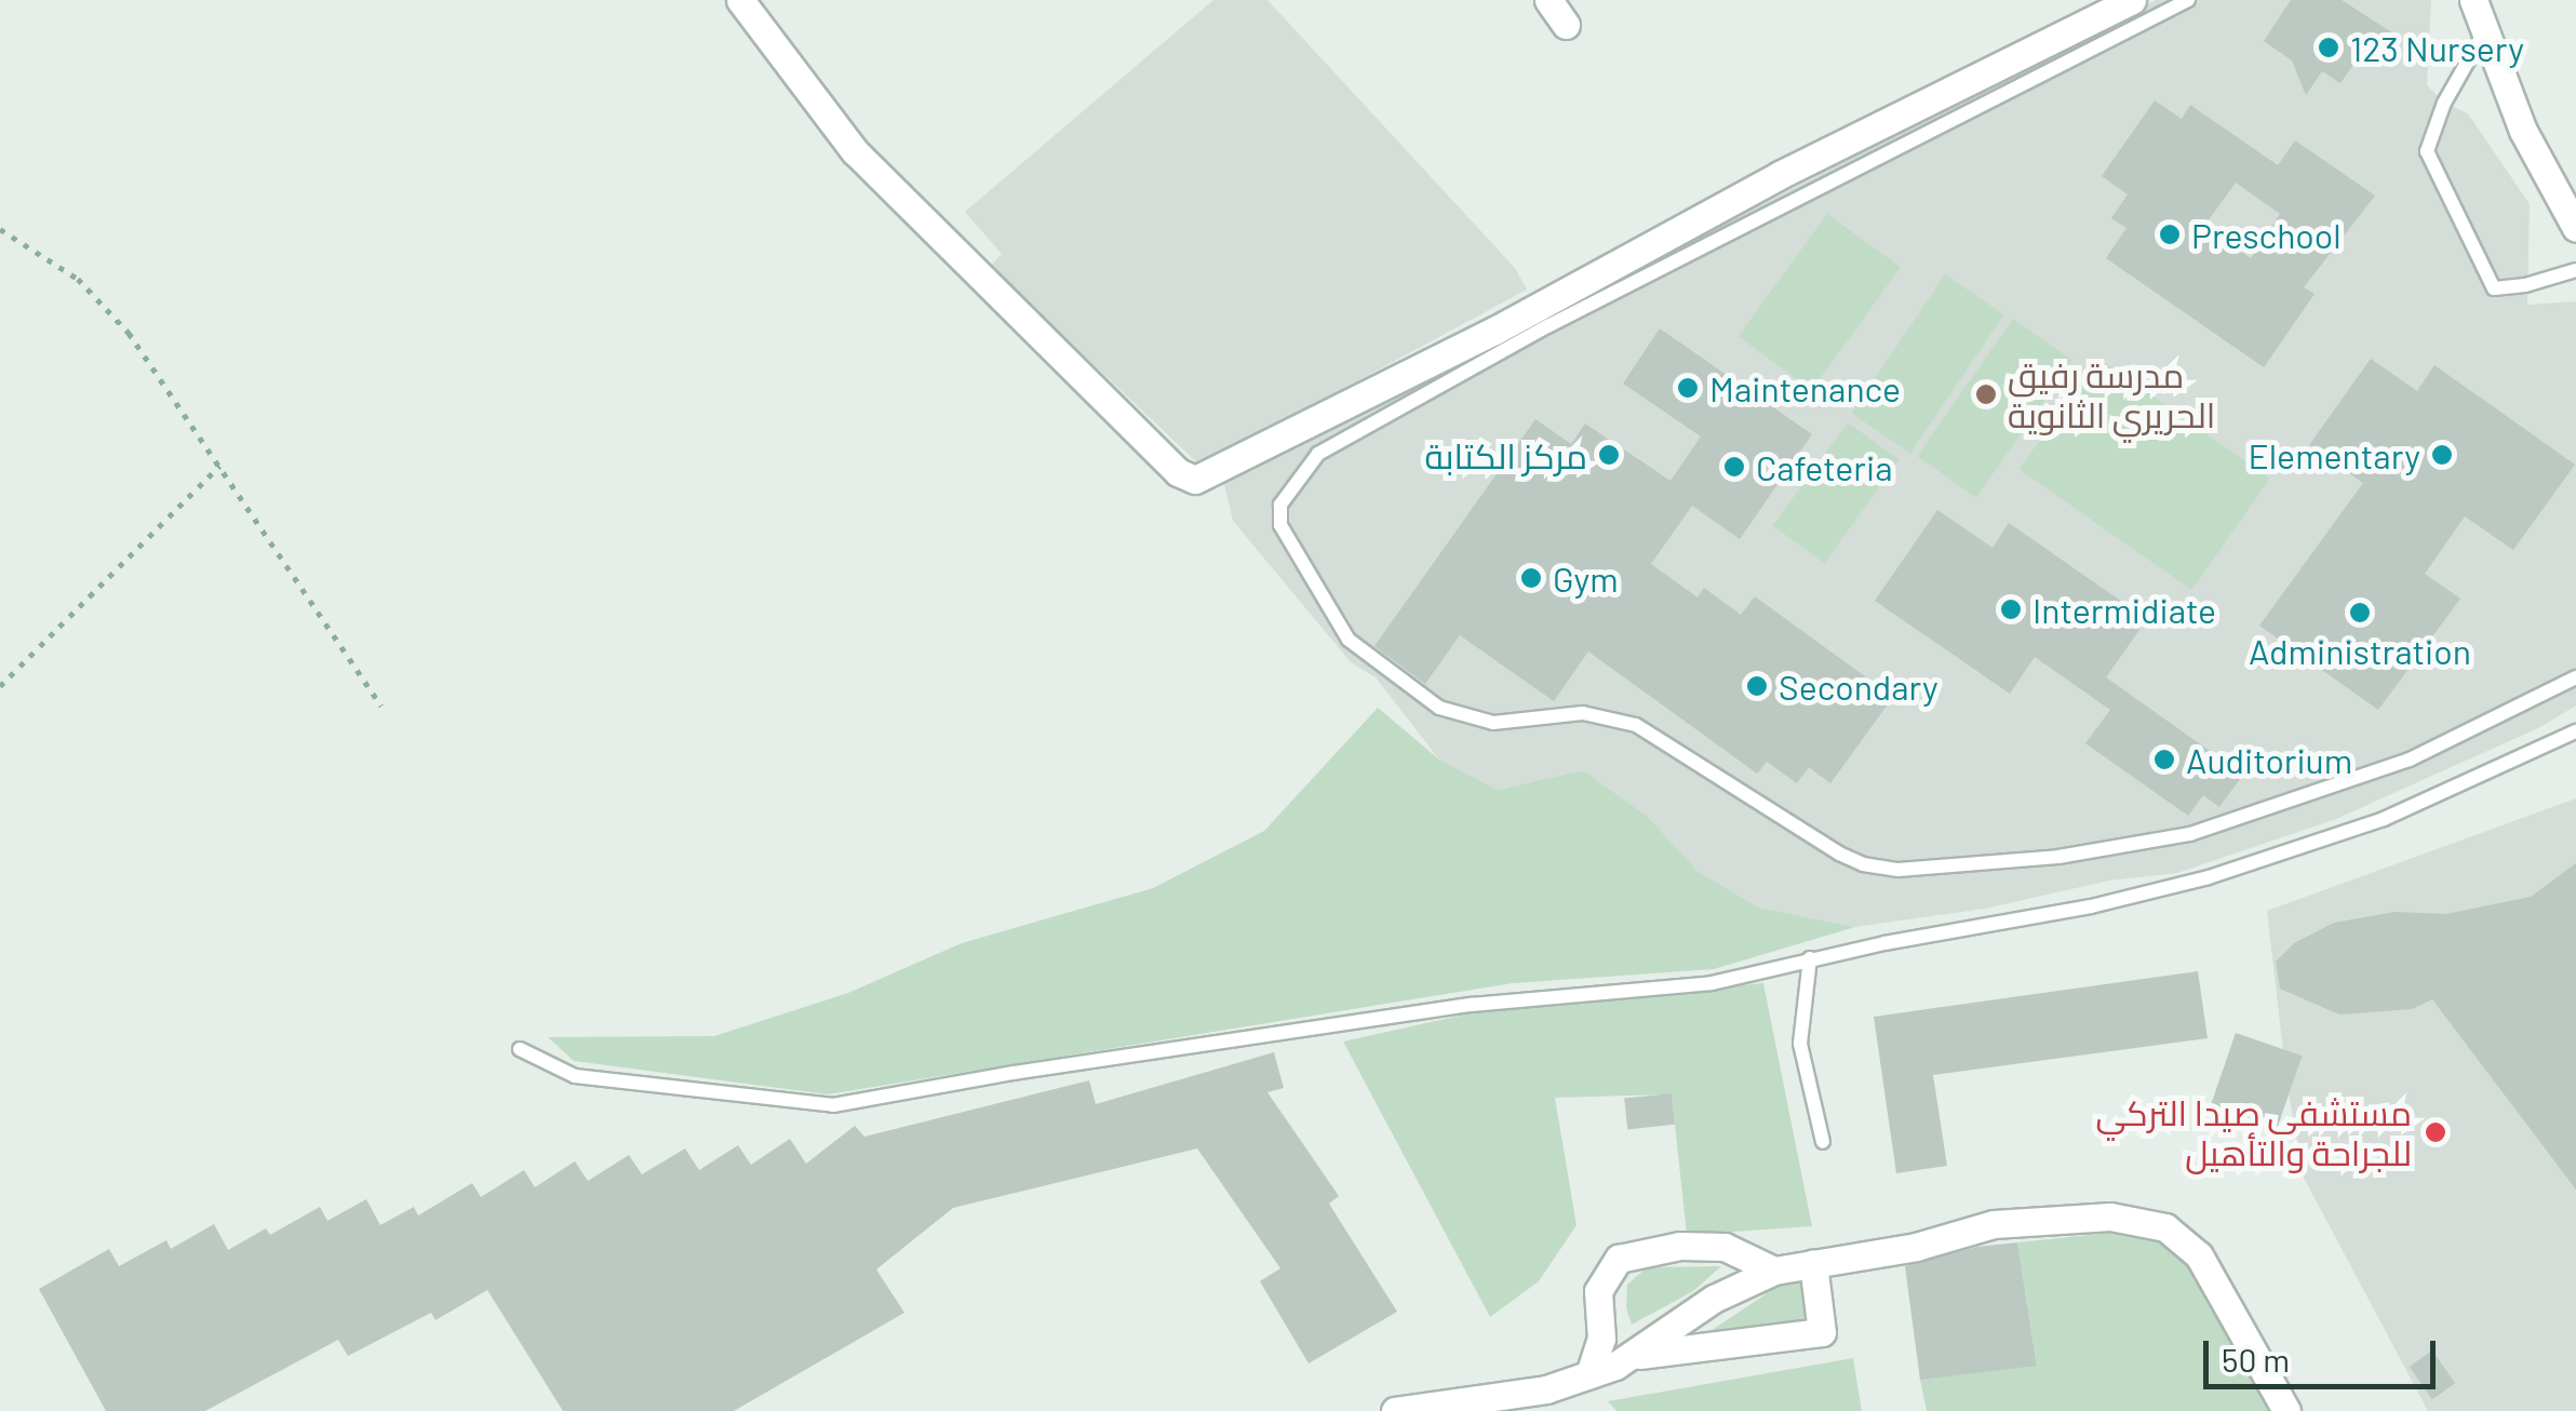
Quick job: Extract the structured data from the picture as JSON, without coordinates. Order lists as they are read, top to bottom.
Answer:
{
  "places": [
    "123 Nursery",
    "Preschool",
    "Maintenance",
    "مدرسة رفيق الحريري الثانوية",
    "مركز الكتابة",
    "Elementary",
    "Cafeteria",
    "Gym",
    "Intermidiate",
    "Administration",
    "Secondary",
    "Auditorium",
    "مستشفى صيدا التركي للجراحة والتأهيل"
  ],
  "scale_bar": "50 m"
}
